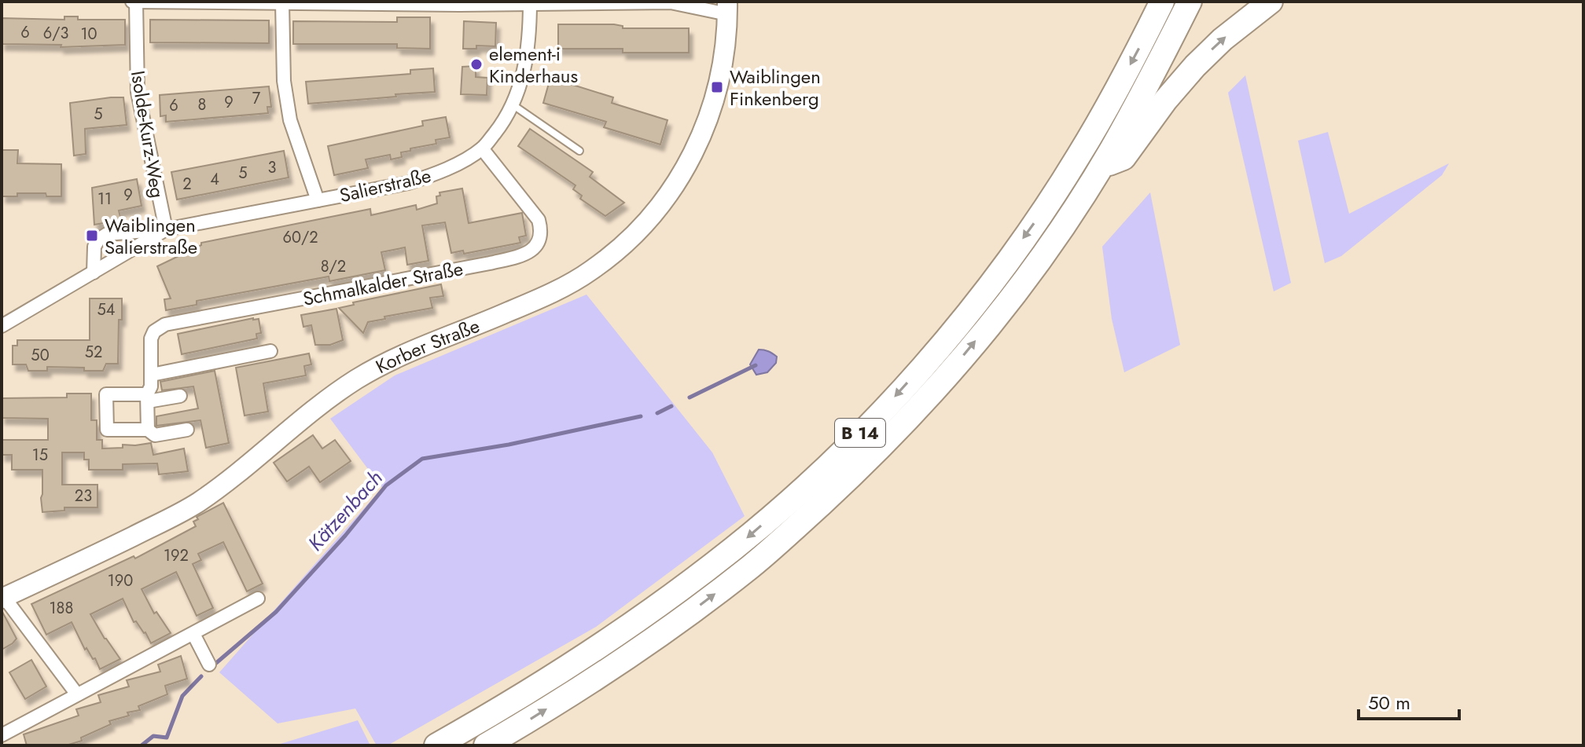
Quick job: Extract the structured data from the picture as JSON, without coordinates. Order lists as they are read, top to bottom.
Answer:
{
  "streets": {
    "highway": ["B 14"],
    "street": [
      "Isolde-Kurz-Weg",
      "Salierstraße",
      "Schmalkalder Straße",
      "Korber Straße"
    ]
  },
  "crossings": [
    ["Isolde-Kurz-Weg", "Salierstraße"],
    ["Salierstraße", "Schmalkalder Straße"]
  ],
  "water": ["Kätzenbach"],
  "places": {
    "other": ["element-i Kinderhaus"],
    "transit": ["Waiblingen Finkenberg", "Waiblingen Salierstraße"]
  },
  "house_numbers": [
    "6",
    "6/3",
    "10",
    "7",
    "9",
    "8",
    "6",
    "5",
    "3",
    "5",
    "4",
    "2",
    "9",
    "11",
    "60/2",
    "8/2",
    "54",
    "52",
    "50",
    "15",
    "23",
    "192",
    "190",
    "188"
  ],
  "scale_bar": "50 m"
}
